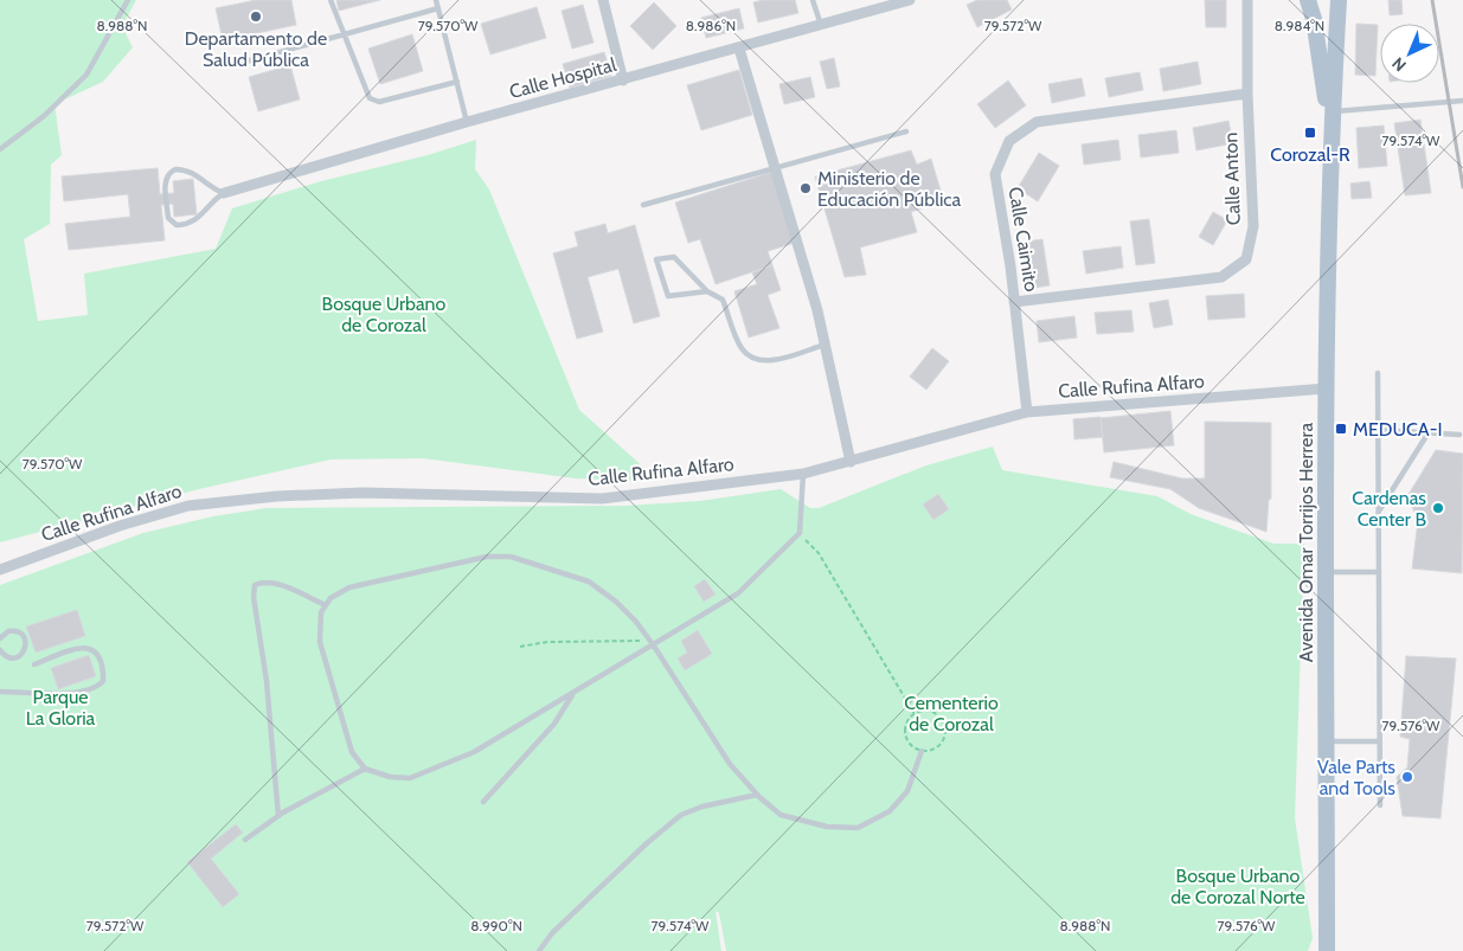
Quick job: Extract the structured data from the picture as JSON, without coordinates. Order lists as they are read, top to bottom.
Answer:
{
  "streets": {
    "main road": ["Avenida Omar Torrijos Herrera"],
    "street": [
      "Calle Hospital",
      "Calle Anton",
      "Calle Caimito",
      "Calle Rufina Alfaro"
    ]
  },
  "crossings": [
    ["Calle Anton", "Calle Caimito"],
    ["Calle Caimito", "Calle Rufina Alfaro"],
    ["Calle Rufina Alfaro", "Avenida Omar Torrijos Herrera"]
  ],
  "parks": [
    "Bosque Urbano de Corozal",
    "Parque La Gloria",
    "Cementerio de Corozal",
    "Bosque Urbano de Corozal Norte"
  ],
  "places": {
    "other": [
      "Departamento de Salud Pública",
      "Ministerio de Educación Pública",
      "Cardenas Center B",
      "Vale Parts and Tools"
    ],
    "transit": ["Corozal-R", "MEDUCA-I"]
  },
  "north": "bottom left",
  "coordinates": [
    "8.988°N",
    "8.986°N",
    "8.984°N",
    "79.570°W",
    "79.572°W",
    "79.574°W",
    "79.576°W",
    "8.990°N"
  ]
}
